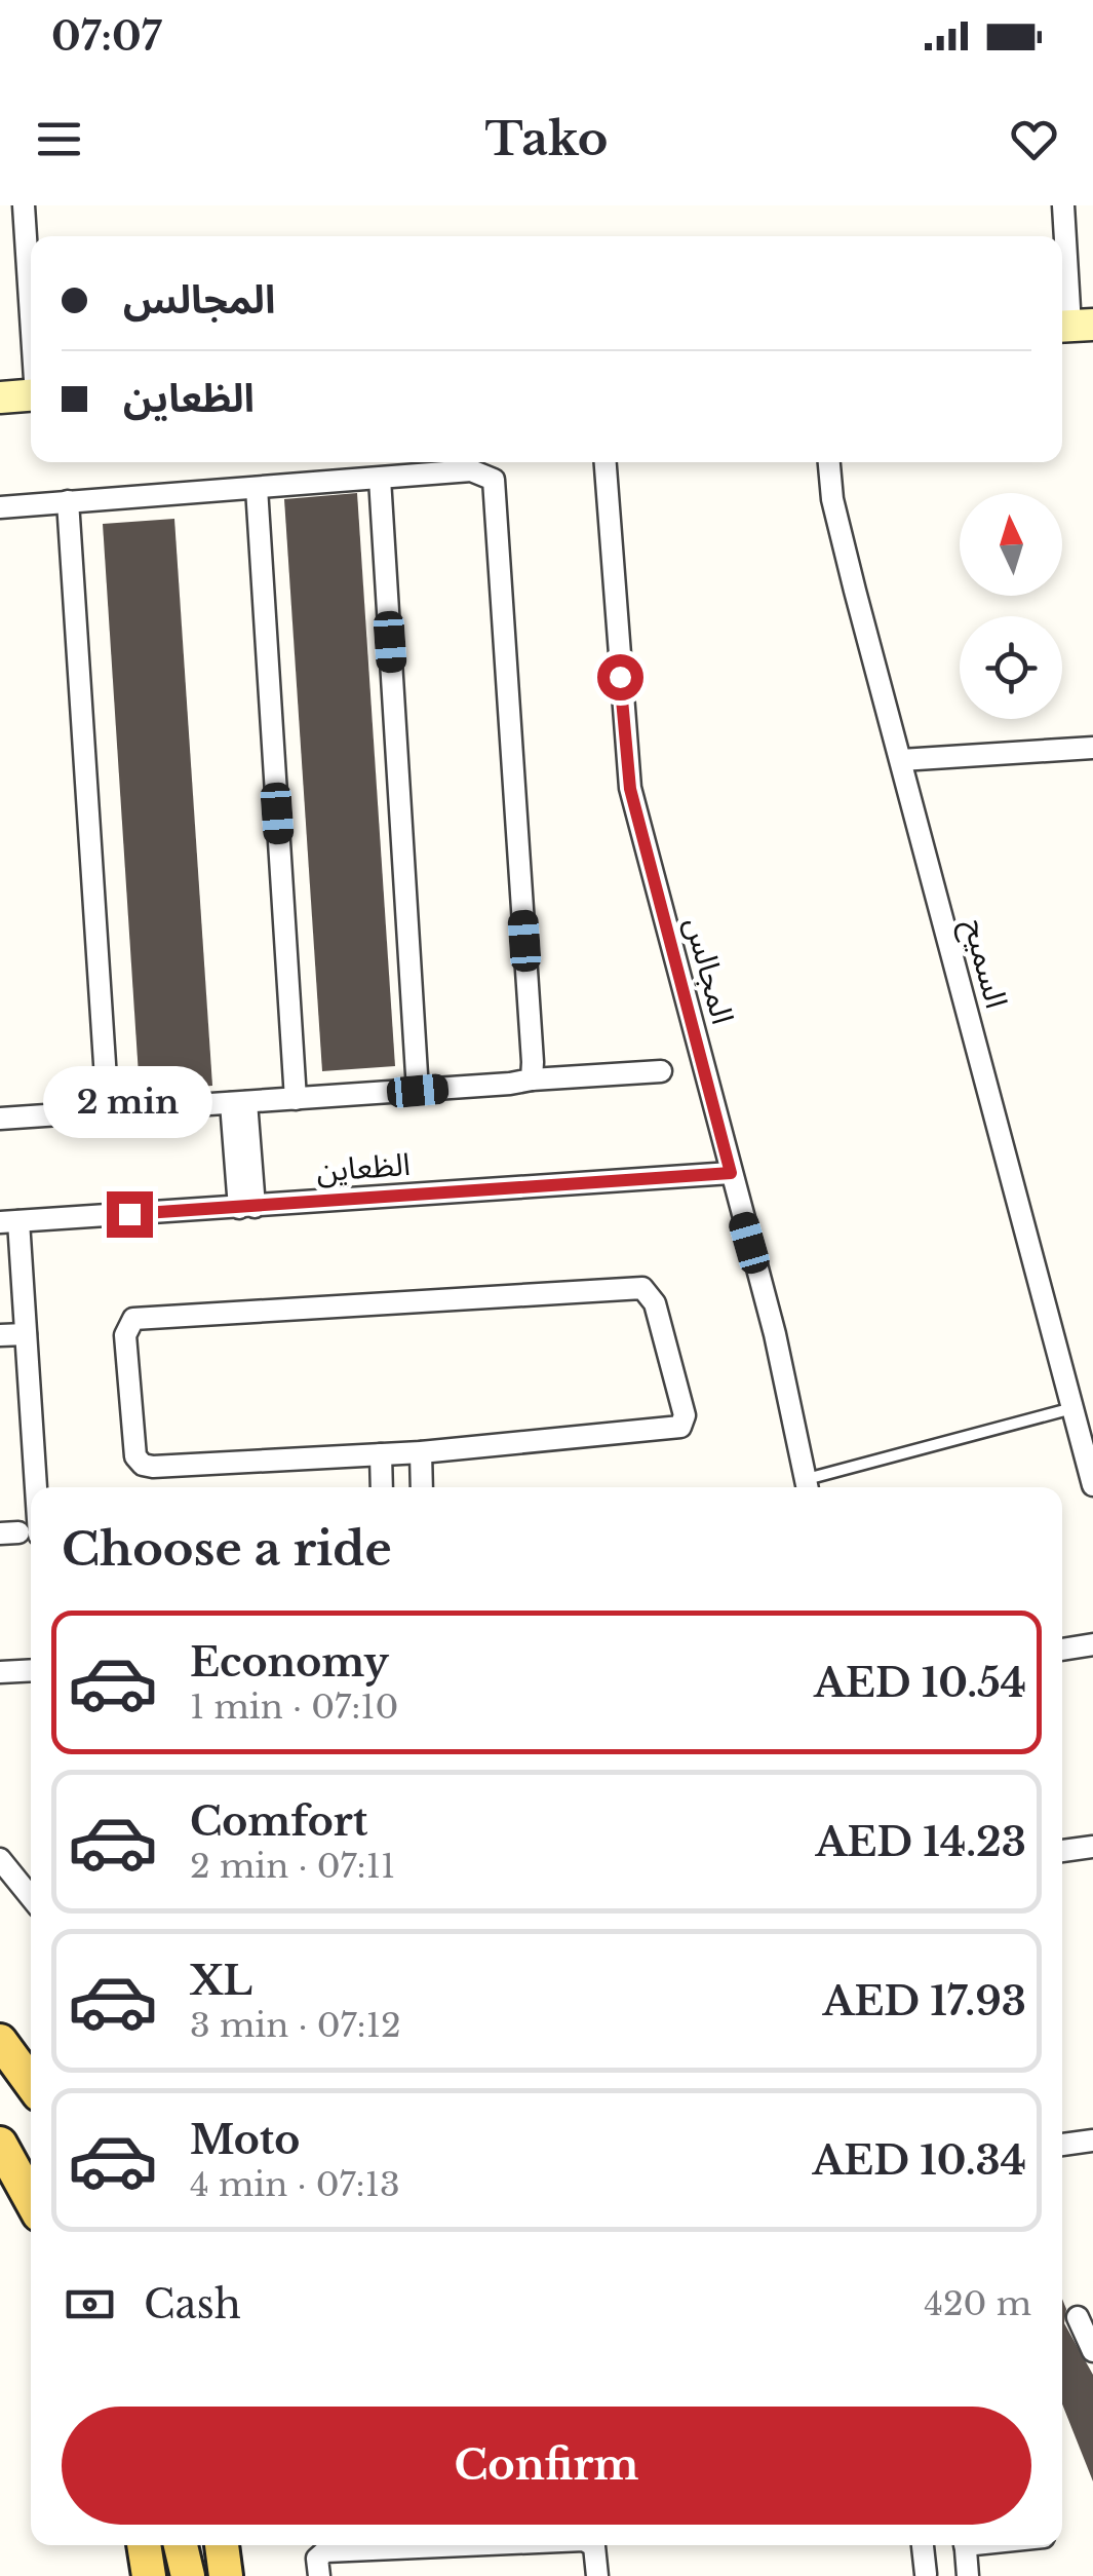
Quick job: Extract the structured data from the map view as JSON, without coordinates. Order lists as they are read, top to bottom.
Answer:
{
  "streets": {
    "street": ["السميح", "المجالس", "الظعاين"]
  },
  "crossings": [
    ["المجالس", "الظعاين"]
  ],
  "north": "top",
  "page": {
    "status": "07:07",
    "header": "Tako",
    "banner": ["المجالس", "الظعاين"],
    "bubble": "2 min",
    "heading": "Choose a ride",
    "list": [
      {
        "name": "Economy",
        "note": "1 min · 07:10",
        "value": "AED 10.54"
      },
      {
        "name": "Comfort",
        "note": "2 min · 07:11",
        "value": "AED 14.23"
      },
      {
        "name": "XL",
        "note": "3 min · 07:12",
        "value": "AED 17.93"
      },
      {
        "name": "Moto",
        "note": "4 min · 07:13",
        "value": "AED 10.34"
      }
    ],
    "pay": ["Cash", "420 m"],
    "buttons": "Confirm"
  }
}
